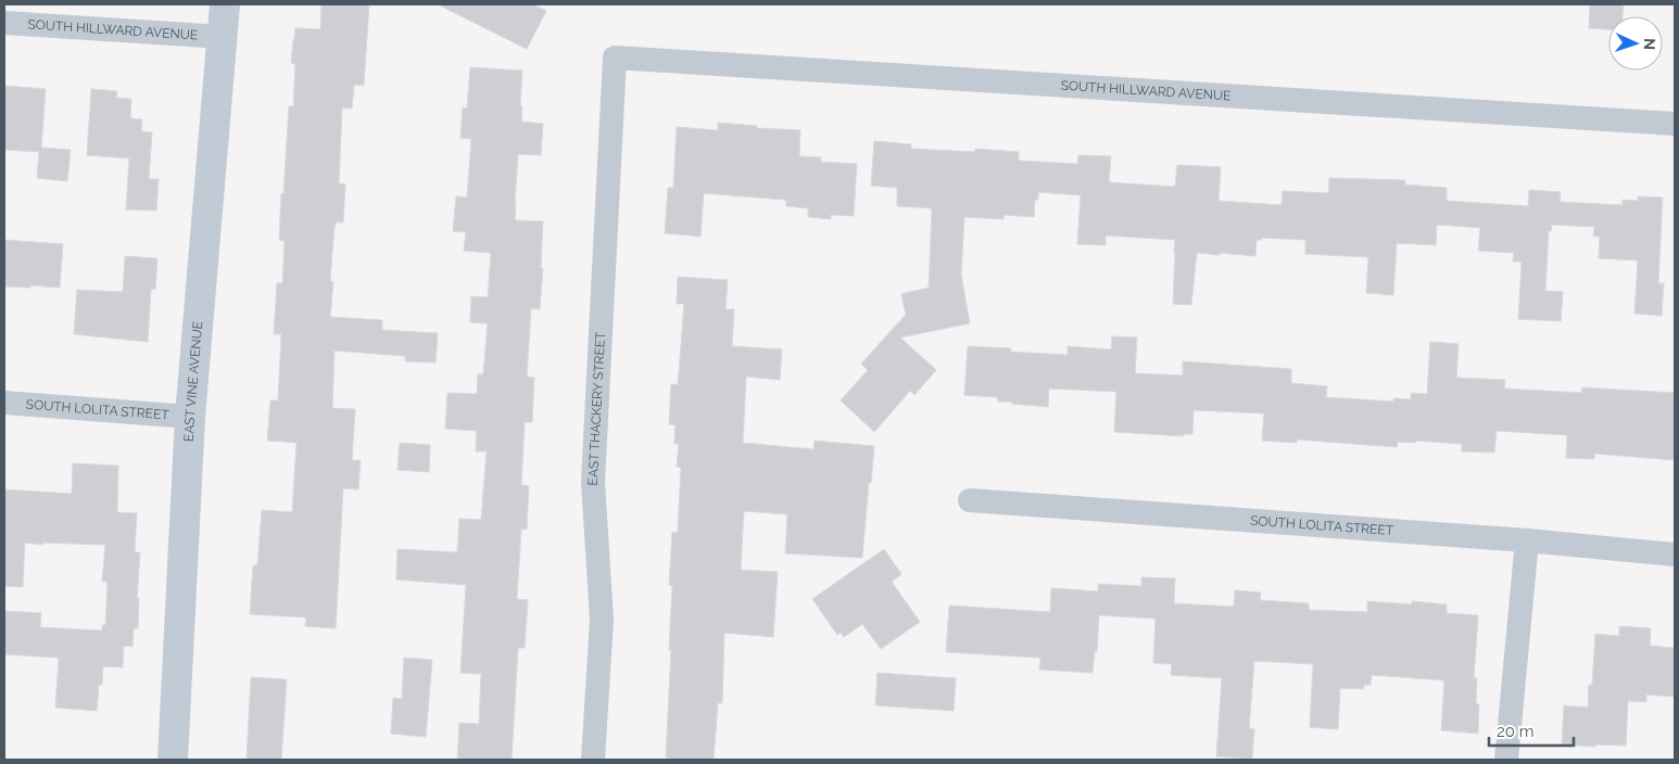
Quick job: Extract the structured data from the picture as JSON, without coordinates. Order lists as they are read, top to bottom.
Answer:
{
  "streets": {
    "street": [
      "SOUTH HILLWARD AVENUE",
      "EAST VINE AVENUE",
      "EAST THACKERY STREET",
      "SOUTH LOLITA STREET"
    ]
  },
  "crossings": [
    ["SOUTH HILLWARD AVENUE", "EAST VINE AVENUE"],
    ["SOUTH HILLWARD AVENUE", "EAST THACKERY STREET"],
    ["EAST VINE AVENUE", "SOUTH LOLITA STREET"]
  ],
  "scale_bar": "20 m",
  "north": "right"
}
